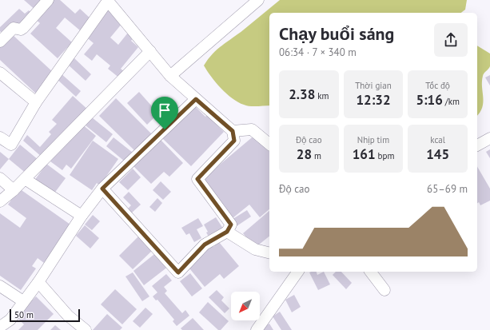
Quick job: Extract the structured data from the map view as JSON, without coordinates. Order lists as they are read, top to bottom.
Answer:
{
  "scale_bar": "50 m",
  "north": "bottom left",
  "page": {
    "heading": ["Chạy buổi sáng", "06:34 · 7 × 340 m"],
    "stats": [
      ["2.38 km"],
      ["Thời gian", "12:32"],
      ["Tốc độ", "5:16 /km"],
      ["Độ cao", "28 m"],
      ["Nhịp tim", "161 bpm"],
      ["kcal", "145"]
    ],
    "chart": ["Độ cao", "65–69 m"],
    "scale": "50 m"
  }
}
